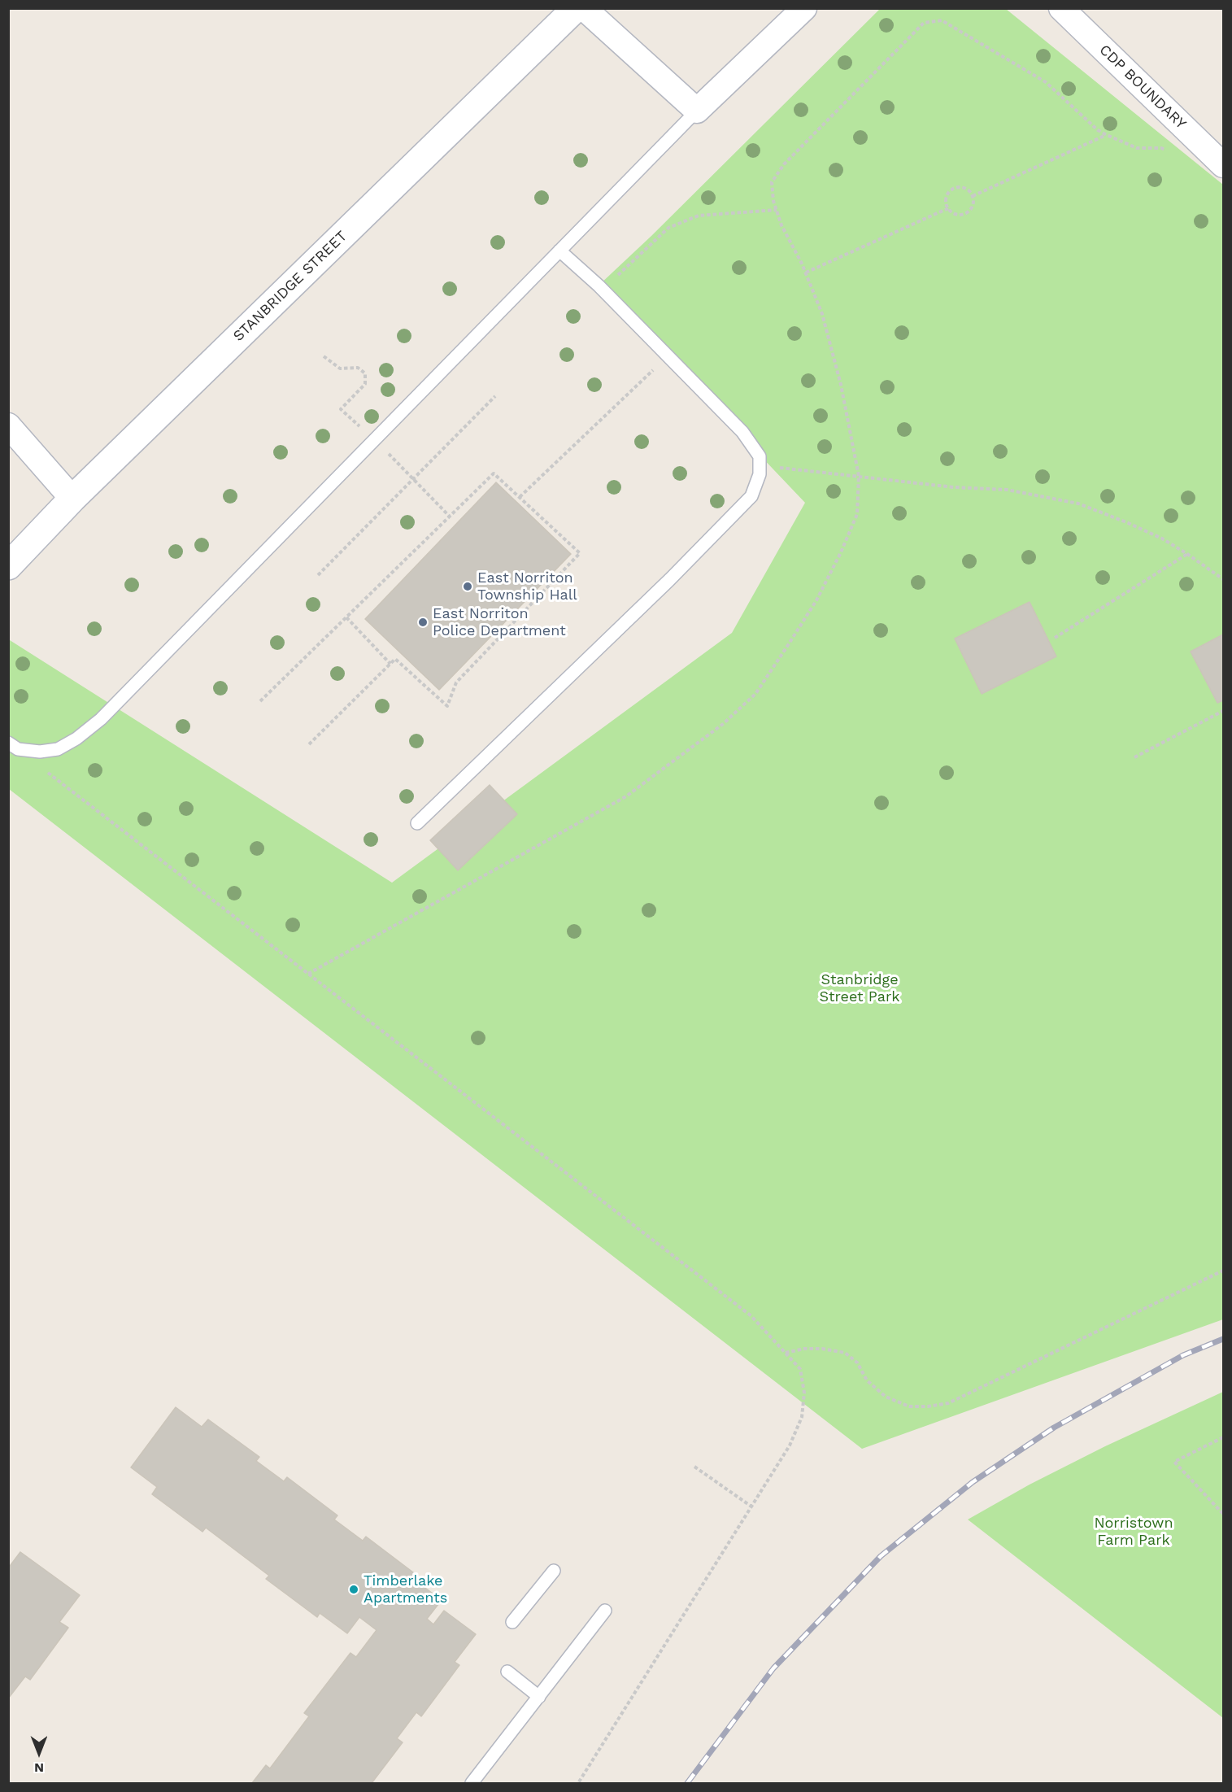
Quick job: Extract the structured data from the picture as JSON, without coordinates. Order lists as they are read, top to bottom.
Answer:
{
  "streets": {
    "street": ["CDP BOUNDARY", "STANBRIDGE STREET"]
  },
  "parks": ["Stanbridge Street Park", "Norristown Farm Park"],
  "places": ["East Norriton Township Hall", "East Norriton Police Department", "Timberlake Apartments"],
  "north": "bottom"
}
